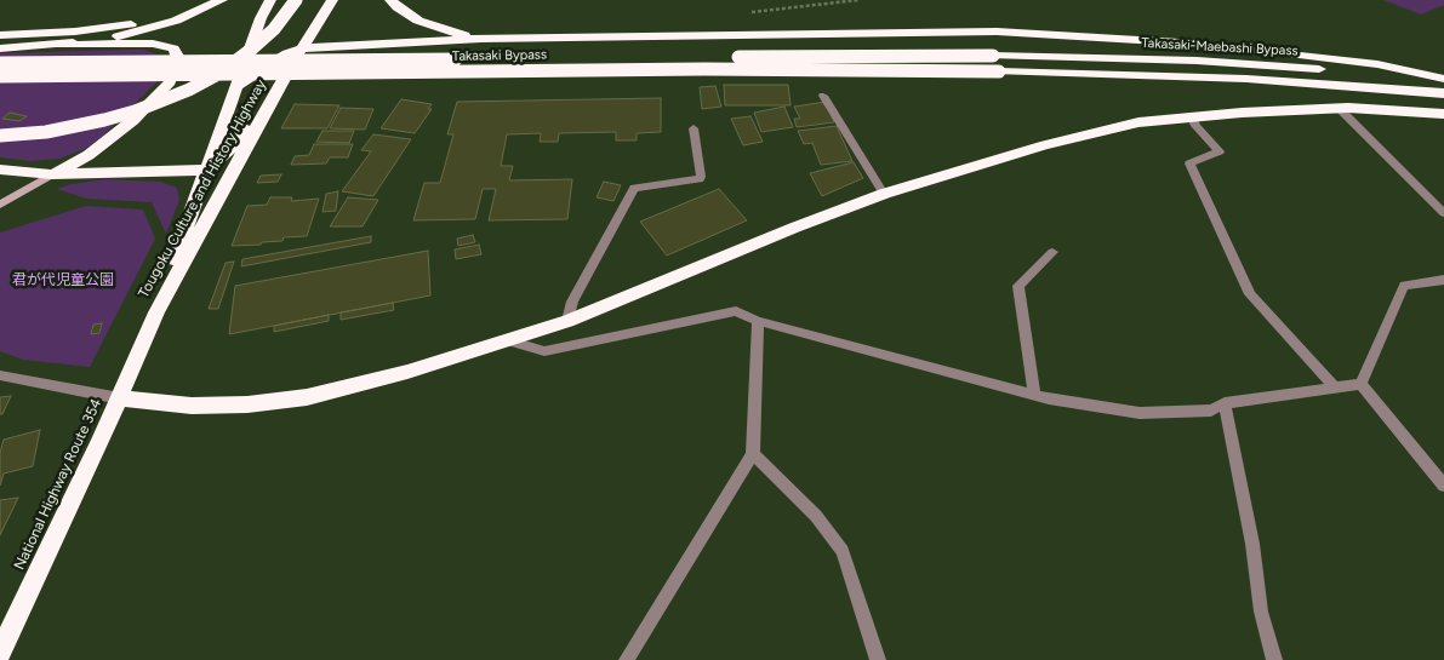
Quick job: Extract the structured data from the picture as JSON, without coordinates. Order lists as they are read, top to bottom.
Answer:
{
  "streets": {
    "highway": [
      "Takasaki-Maebashi Bypass",
      "Takasaki Bypass",
      "Tougoku Culture and History Highway",
      "National Highway Route 354"
    ]
  },
  "crossings": [
    ["Takasaki-Maebashi Bypass", "Takasaki Bypass"],
    ["Tougoku Culture and History Highway", "National Highway Route 354"]
  ],
  "parks": ["君が代児童公園"]
}
